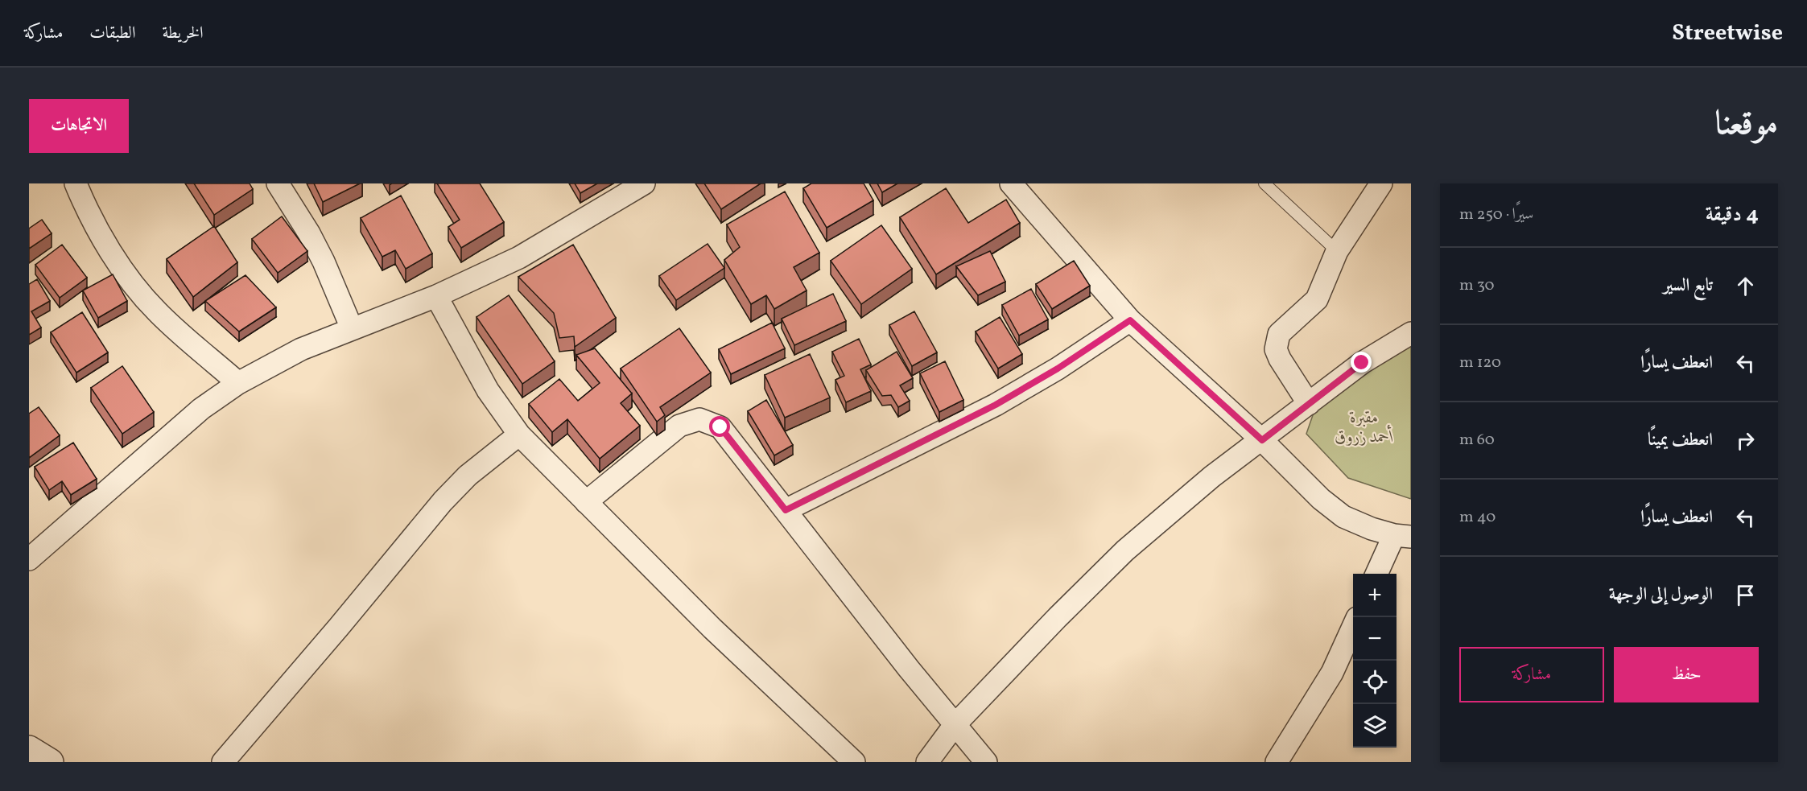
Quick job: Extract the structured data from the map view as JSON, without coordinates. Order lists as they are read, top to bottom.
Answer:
{
  "parks": ["مقبرة أحمد زروق"],
  "page": {
    "header": "Streetwise",
    "nav": ["الخريطة", "الطبقات", "مشاركة"],
    "title": "موقعنا",
    "buttons": [
      "الاتجاهات",
      ["حفظ", "مشاركة"]
    ],
    "heading": ["4 دقيقة", "سيرًا · 250 m"],
    "list": [
      ["تابع السير", "30 m"],
      ["انعطف يسارًا", "120 m"],
      ["انعطف يمينًا", "60 m"],
      ["انعطف يسارًا", "40 m"],
      "الوصول إلى الوجهة"
    ],
    "map_buttons": ["+", "−"]
  }
}
